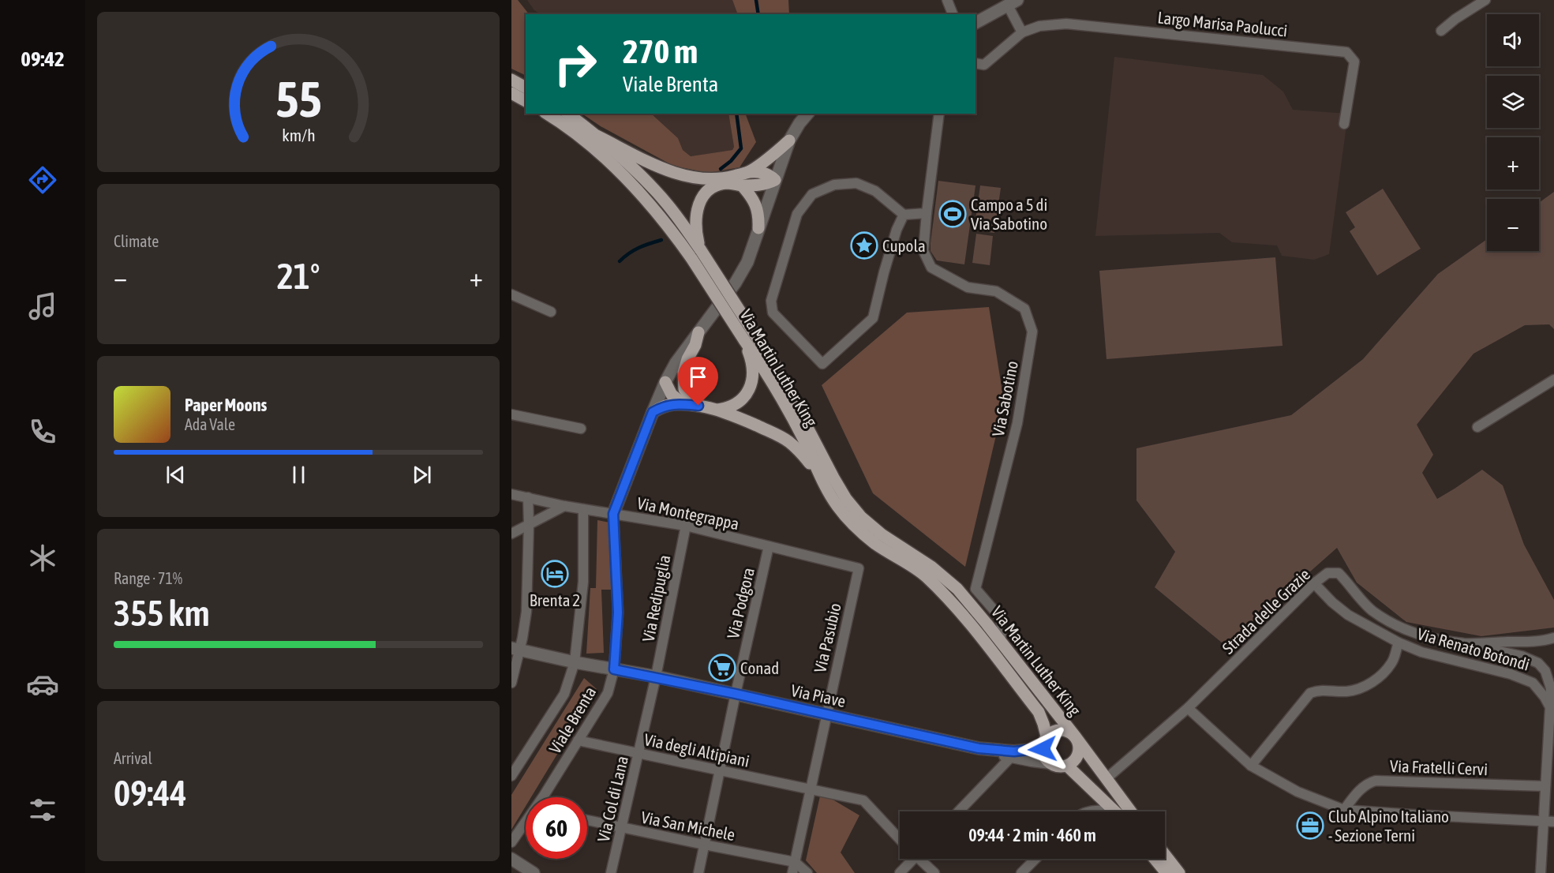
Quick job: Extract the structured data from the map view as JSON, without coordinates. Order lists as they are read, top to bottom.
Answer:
{
  "streets": {
    "main road": ["Via Martin Luther King", "Via Piave"],
    "street": [
      "Largo Marisa Paolucci",
      "Via Sabotino",
      "Via Montegrappa",
      "Via Redipuglia",
      "Via Podgora",
      "Strada delle Grazie",
      "Via Pasubio",
      "Via Renato Botondi",
      "Viale Brenta",
      "Via degli Altipiani",
      "Via Fratelli Cervi",
      "Via Col di Lana",
      "Via San Michele"
    ]
  },
  "crossings": [
    ["Via Martin Luther King", "Via Sabotino"],
    ["Via Martin Luther King", "Via Piave"],
    ["Via Montegrappa", "Via Redipuglia"],
    ["Via Montegrappa", "Via Podgora"],
    ["Via Montegrappa", "Via Pasubio"],
    ["Via Montegrappa", "Viale Brenta"],
    ["Via Redipuglia", "Via Piave"],
    ["Via Redipuglia", "Via Col di Lana"],
    ["Via Podgora", "Via Piave"],
    ["Via Podgora", "Via degli Altipiani"],
    ["Via Podgora", "Via San Michele"],
    ["Strada delle Grazie", "Via Renato Botondi"],
    ["Via Pasubio", "Via Piave"],
    ["Via Pasubio", "Via degli Altipiani"],
    ["Via Pasubio", "Via San Michele"],
    ["Via Piave", "Viale Brenta"],
    ["Via Piave", "Via Col di Lana"],
    ["Viale Brenta", "Via degli Altipiani"],
    ["Via degli Altipiani", "Via Col di Lana"],
    ["Via Col di Lana", "Via San Michele"]
  ],
  "places": {
    "sports": ["Campo a 5 di Via Sabotino"],
    "place": ["Cupola"],
    "hotel": ["Brenta 2"],
    "supermarket": ["Conad"],
    "office": ["Club Alpino Italiano - Sezione Terni"]
  },
  "page": {
    "tabs": "09:42",
    "map_buttons": ["+", "−"],
    "turn": ["270 m", "Viale Brenta"],
    "tile": [
      "Climate",
      ["Range · 71%", "355 km"],
      ["Arrival", "09:44"]
    ],
    "heat": ["−", "21°", "+"],
    "song": ["Paper Moons", "Ada Vale"],
    "limit": "60",
    "trip": "09:44 · 2 min · 460 m",
    "gauge": ["55", "km/h"]
  }
}
